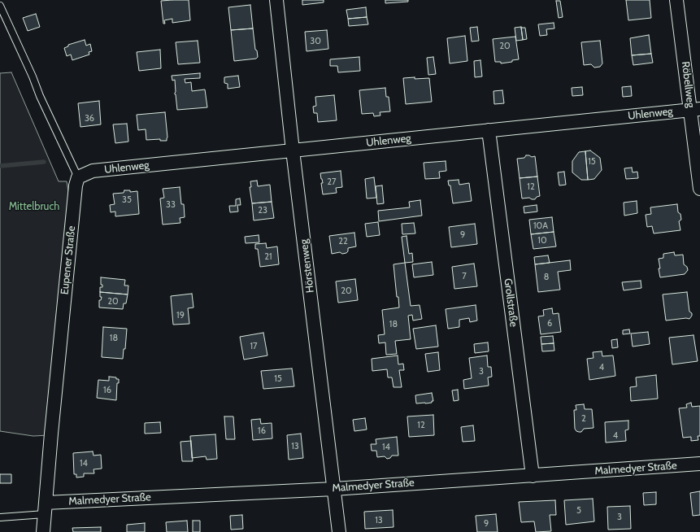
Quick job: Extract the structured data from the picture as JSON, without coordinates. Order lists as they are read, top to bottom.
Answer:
{
  "streets": {
    "street": [
      "Röbellweg",
      "Uhlenweg",
      "Eupener Straße",
      "Hörstenweg",
      "Grollstraße",
      "Malmedyer Straße"
    ]
  },
  "crossings": [
    ["Röbellweg", "Uhlenweg"],
    ["Uhlenweg", "Eupener Straße"],
    ["Uhlenweg", "Hörstenweg"],
    ["Uhlenweg", "Grollstraße"],
    ["Eupener Straße", "Malmedyer Straße"],
    ["Hörstenweg", "Malmedyer Straße"],
    ["Grollstraße", "Malmedyer Straße"]
  ],
  "parks": ["Mittelbruch"],
  "house_numbers": [
    "30",
    "20",
    "36",
    "15",
    "27",
    "12",
    "35",
    "33",
    "23",
    "10A",
    "9",
    "10",
    "22",
    "21",
    "7",
    "8",
    "20",
    "20",
    "19",
    "6",
    "18",
    "18",
    "17",
    "4",
    "3",
    "15",
    "16",
    "2",
    "12",
    "16",
    "4",
    "13",
    "14",
    "14",
    "5",
    "3",
    "13",
    "9"
  ]
}
